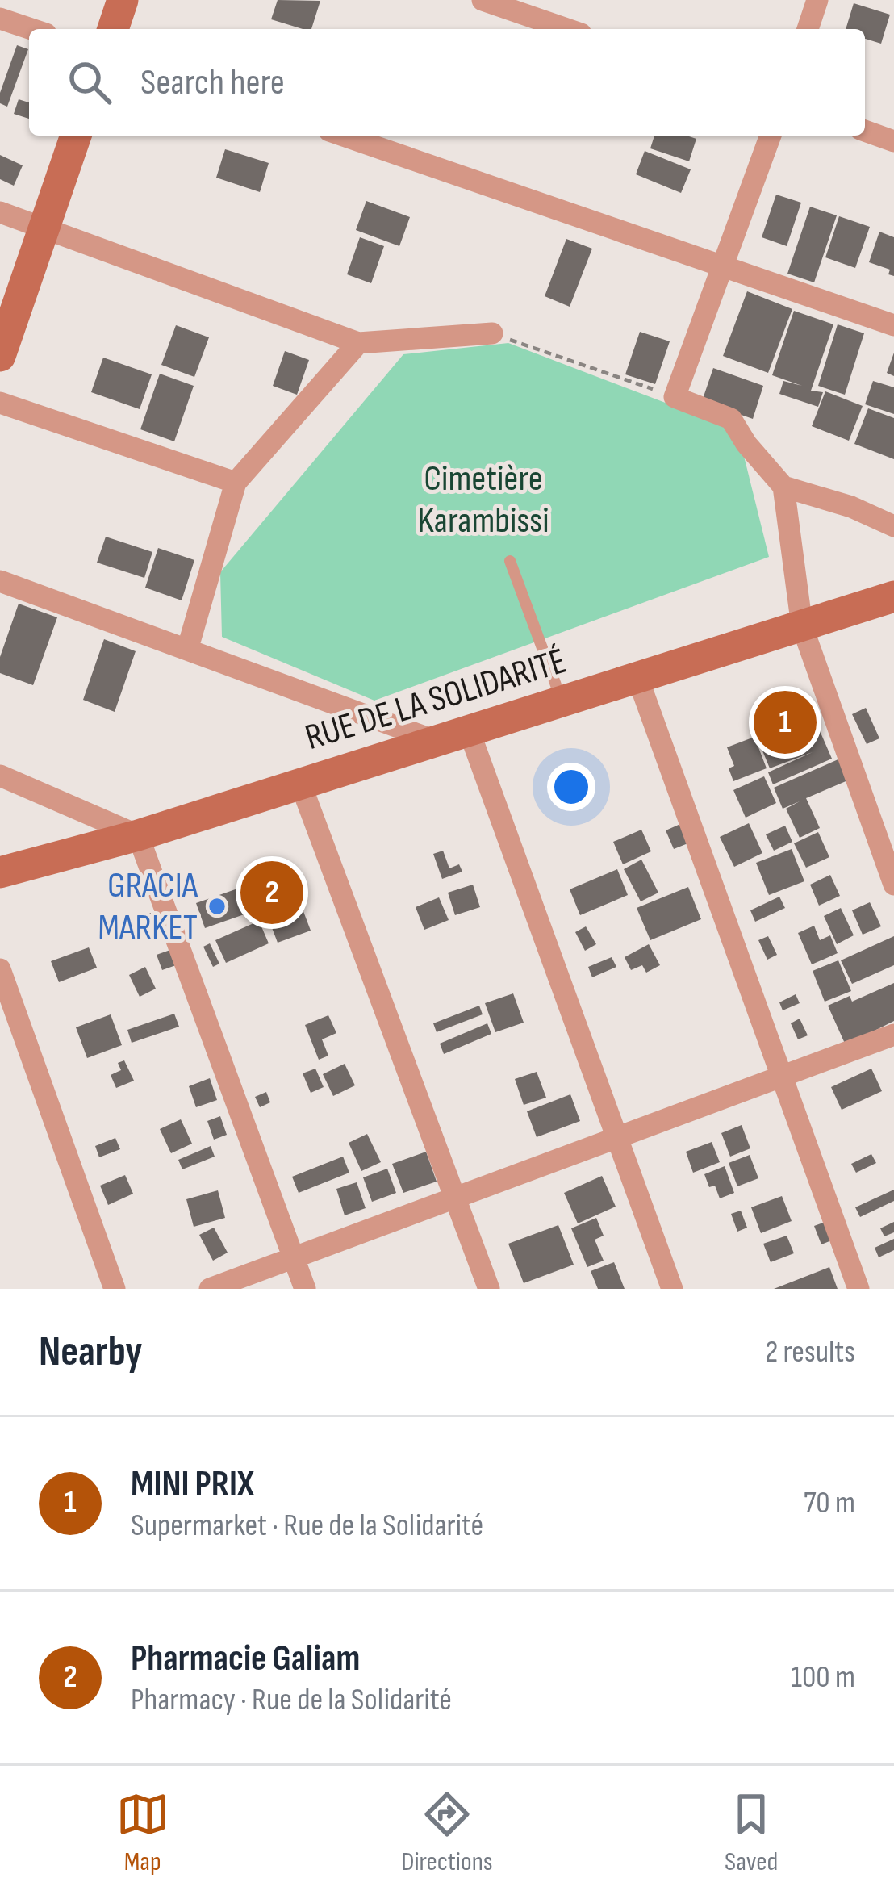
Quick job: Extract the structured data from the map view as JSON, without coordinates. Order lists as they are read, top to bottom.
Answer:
{
  "streets": {
    "street": ["RUE DE LA SOLIDARITÉ"]
  },
  "parks": ["Cimetière Karambissi"],
  "places": ["GRACIA MARKET"],
  "page": {
    "search": "Search here",
    "pins": ["1", "2"],
    "heading": ["Nearby", "2 results"],
    "list": [
      {
        "mark": "1",
        "name": "MINI PRIX",
        "note": "Supermarket · Rue de la Solidarité",
        "value": "70 m"
      },
      {
        "mark": "2",
        "name": "Pharmacie Galiam",
        "note": "Pharmacy · Rue de la Solidarité",
        "value": "100 m"
      }
    ],
    "nav": ["Map", "Directions", "Saved"]
  }
}
